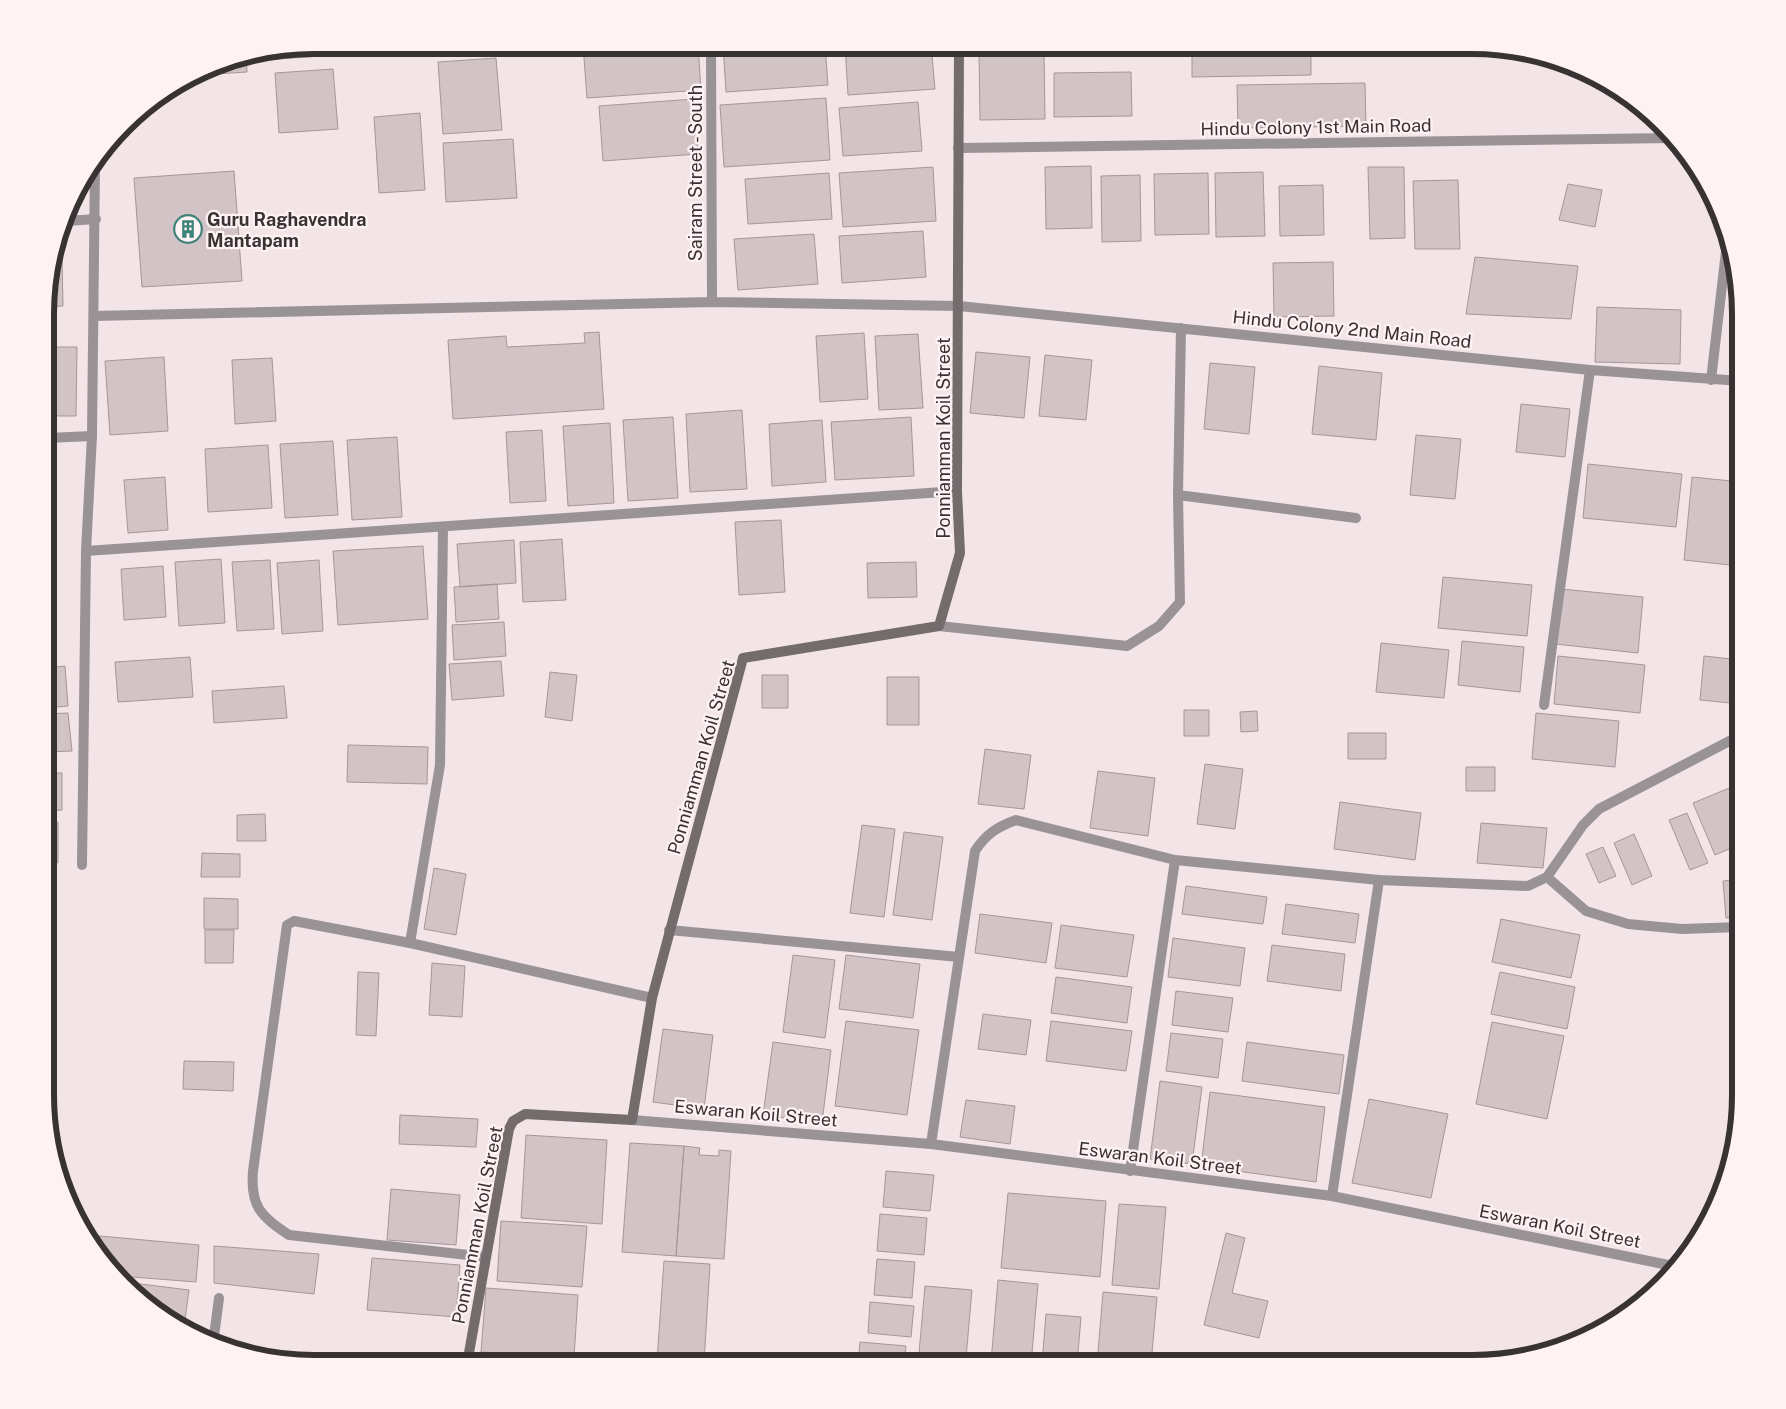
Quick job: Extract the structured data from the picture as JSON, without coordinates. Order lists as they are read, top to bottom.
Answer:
{
  "streets": {
    "street": [
      "Hindu Colony 1st Main Road",
      "Sairam Street - South",
      "Hindu Colony 2nd Main Road",
      "Ponniamman Koil Street",
      "Eswaran Koil Street"
    ]
  },
  "crossings": [
    ["Hindu Colony 1st Main Road", "Ponniamman Koil Street"],
    ["Sairam Street - South", "Hindu Colony 2nd Main Road"],
    ["Hindu Colony 2nd Main Road", "Ponniamman Koil Street"],
    ["Ponniamman Koil Street", "Eswaran Koil Street"]
  ],
  "places": {
    "building": ["Guru Raghavendra Mantapam"]
  }
}
